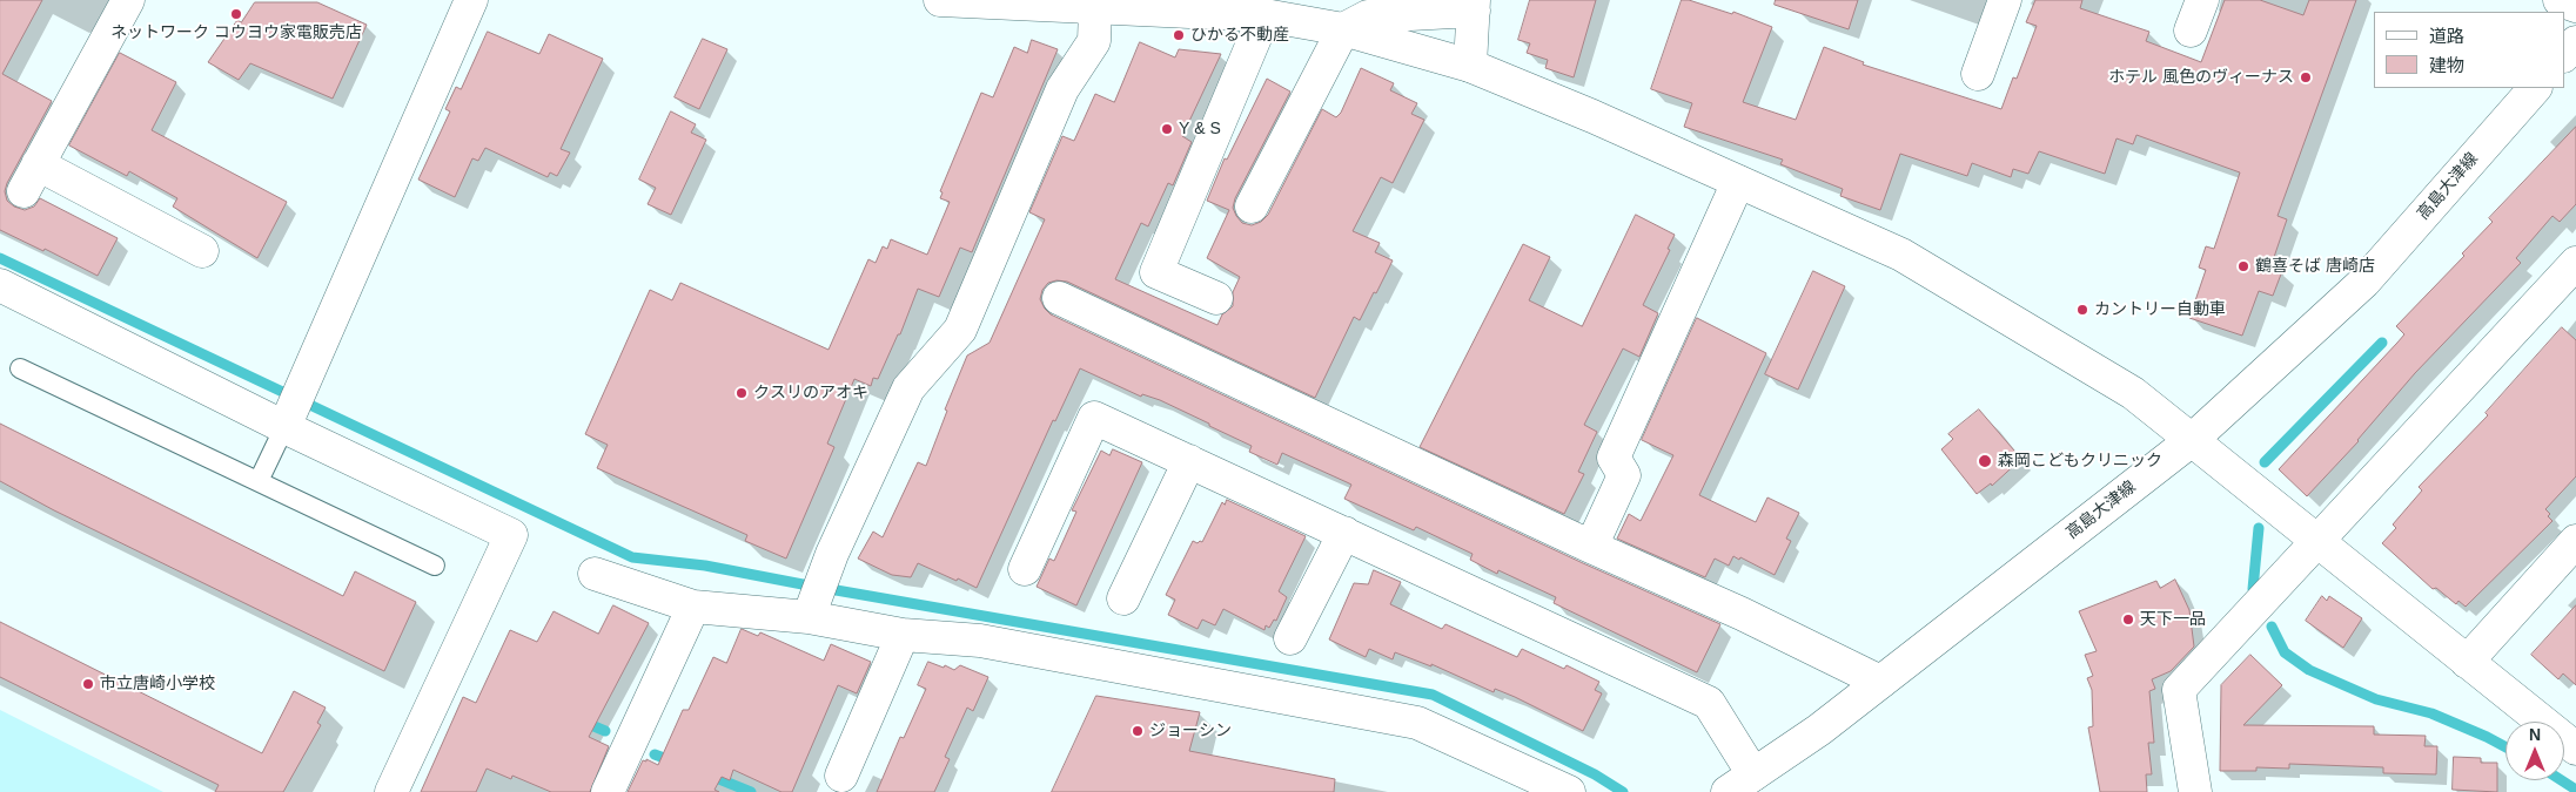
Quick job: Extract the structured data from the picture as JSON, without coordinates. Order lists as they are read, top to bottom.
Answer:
{
  "streets": {
    "street": ["高島大津線"]
  },
  "places": [
    "ネットワーク コウヨウ家電販売店",
    "ひかる不動産",
    "ホテル 風色のヴィーナス",
    "Y & S",
    "鶴喜そば 唐崎店",
    "カントリー自動車",
    "クスリのアオキ",
    "森岡こどもクリニック",
    "天下一品",
    "市立唐崎小学校",
    "ジョーシン"
  ],
  "legend": ["道路", "建物"],
  "north": "top"
}
